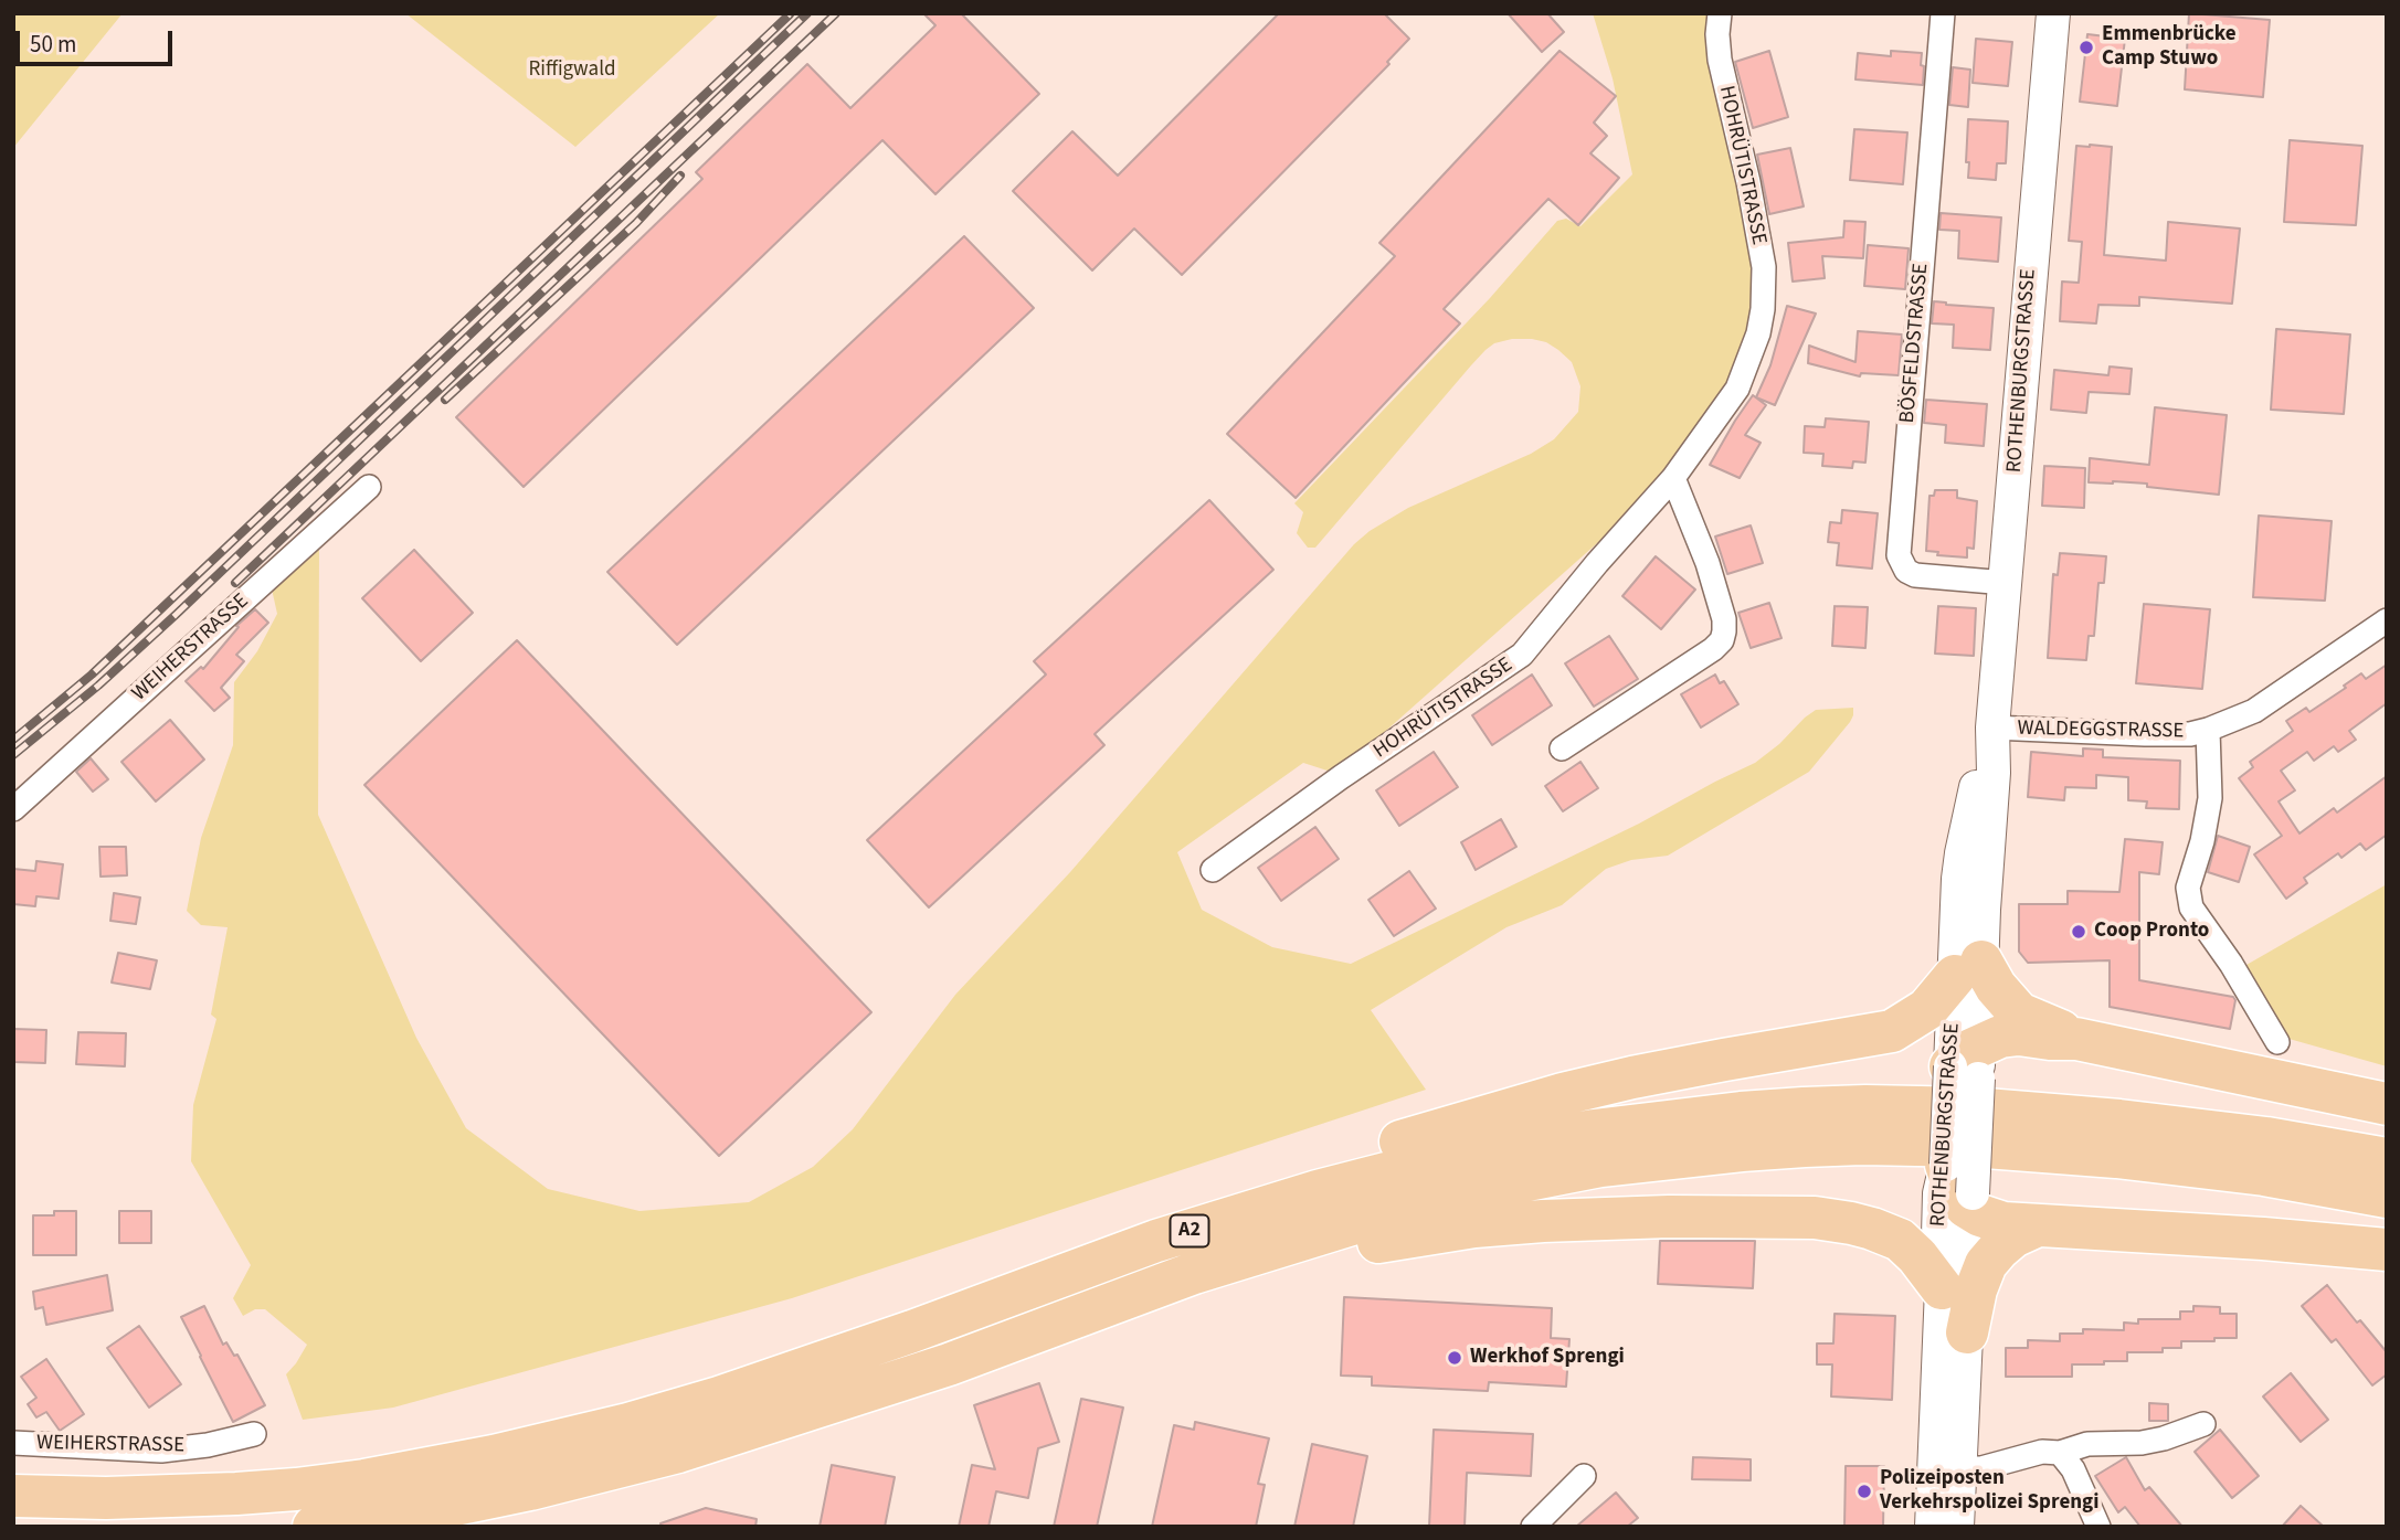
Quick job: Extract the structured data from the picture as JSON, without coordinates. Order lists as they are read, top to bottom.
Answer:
{
  "streets": {
    "highway": ["A2"],
    "main road": ["ROTHENBURGSTRASSE"],
    "street": [
      "HOHRÜTISTRASSE",
      "BÖSFELDSTRASSE",
      "WEIHERSTRASSE",
      "WALDEGGSTRASSE"
    ]
  },
  "crossings": [
    ["BÖSFELDSTRASSE", "ROTHENBURGSTRASSE"],
    ["ROTHENBURGSTRASSE", "WALDEGGSTRASSE"]
  ],
  "parks": ["Riffigwald"],
  "places": [
    "Emmenbrücke Camp Stuwo",
    "Coop Pronto",
    "Werkhof Sprengi",
    "Polizeiposten Verkehrspolizei Sprengi"
  ],
  "scale_bar": "50 m"
}
